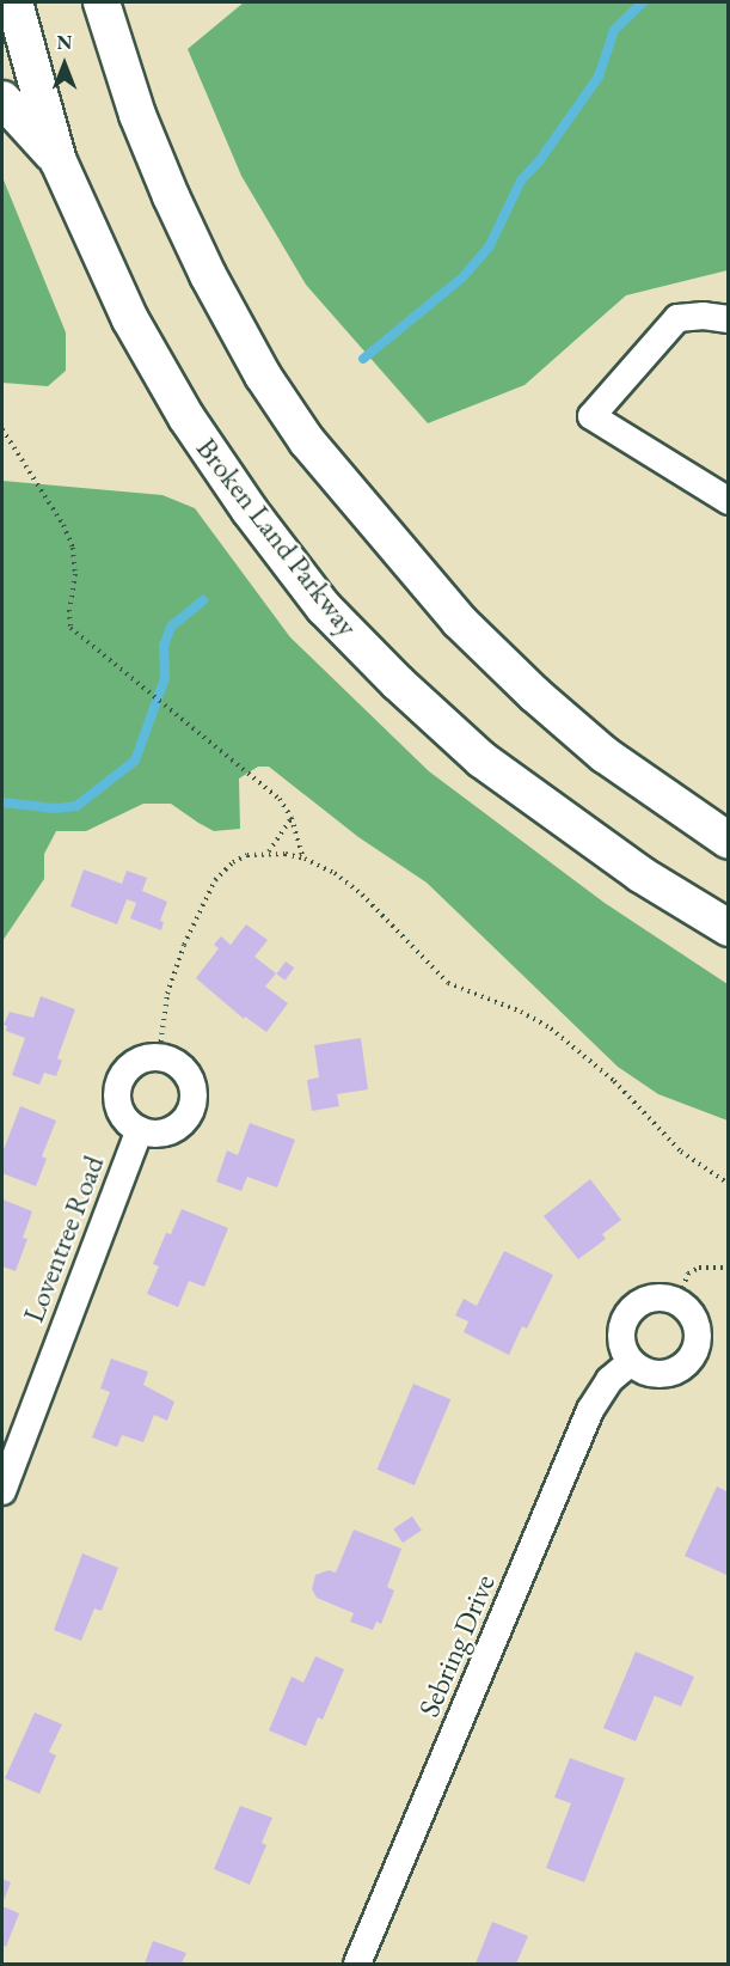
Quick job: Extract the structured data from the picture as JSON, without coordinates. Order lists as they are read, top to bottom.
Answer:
{
  "streets": {
    "main road": ["Broken Land Parkway"],
    "street": ["Loventree Road", "Sebring Drive"]
  },
  "north": "top"
}
